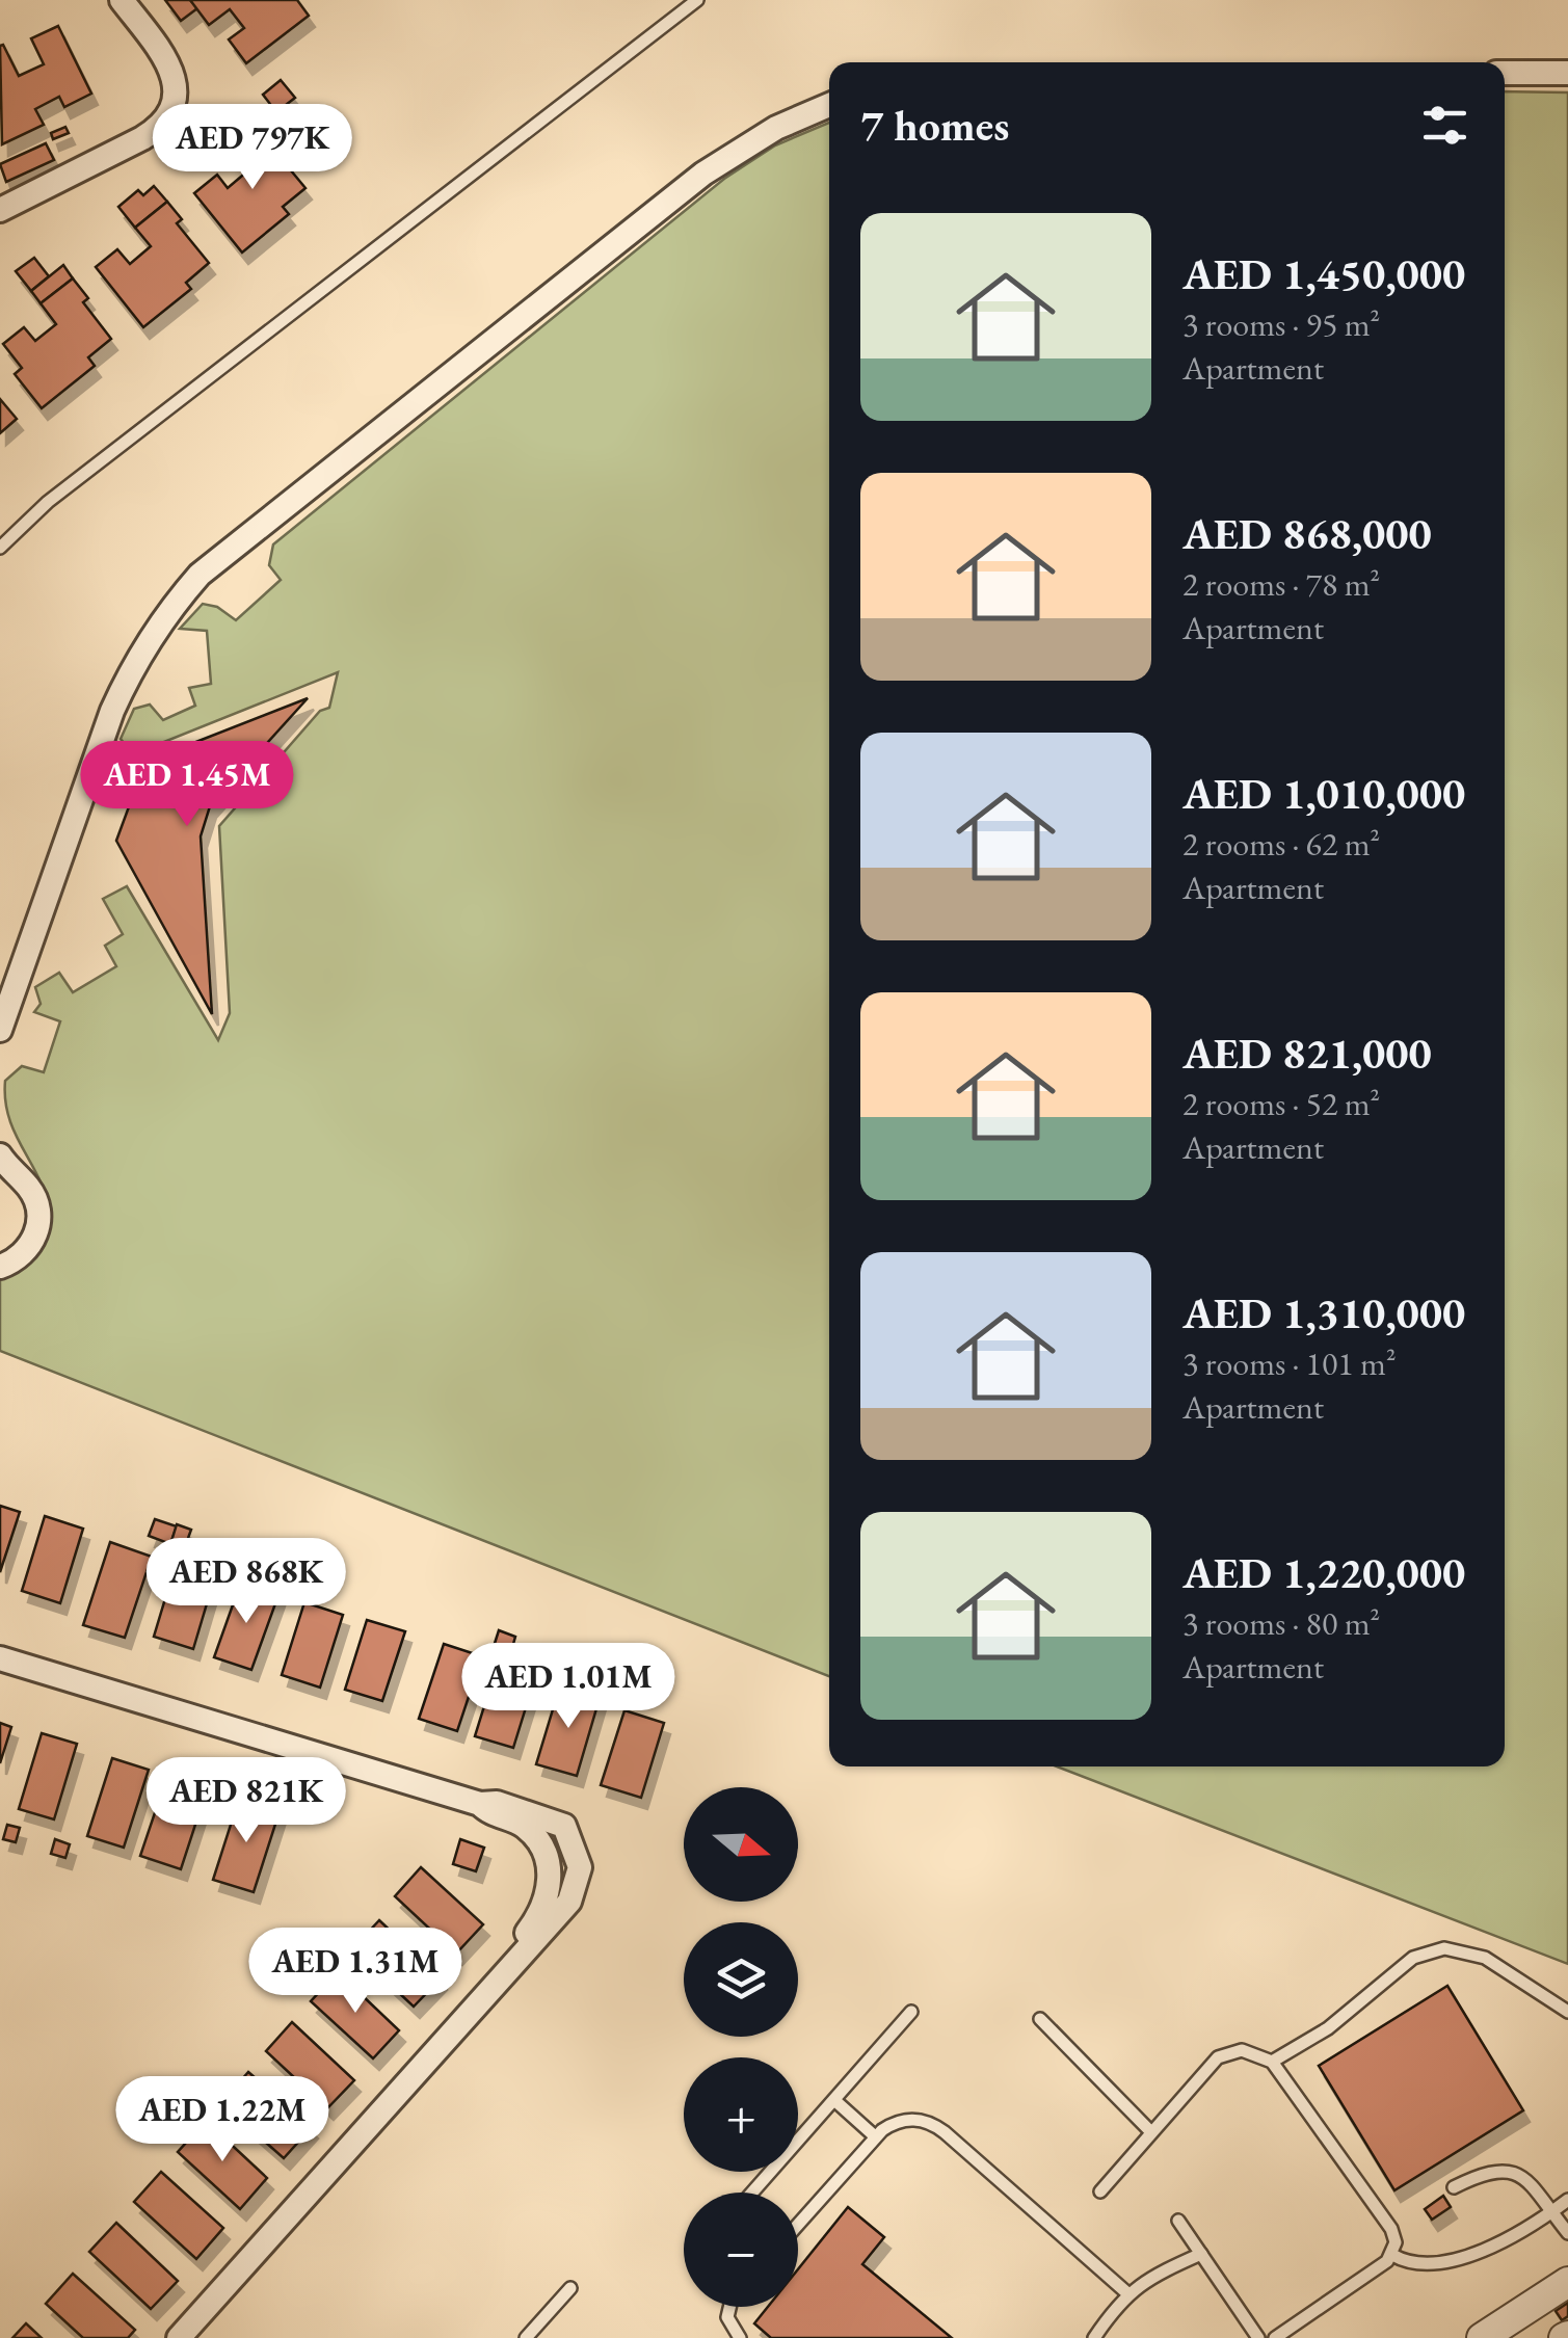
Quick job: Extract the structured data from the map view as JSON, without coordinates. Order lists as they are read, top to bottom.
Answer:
{
  "north": "right",
  "page": {
    "heading": "7 homes",
    "price": [
      "AED 797K",
      "AED 1.45M",
      "AED 868K",
      "AED 1.01M",
      "AED 821K",
      "AED 1.31M",
      "AED 1.22M"
    ],
    "list": [
      {
        "name": "AED 1,450,000",
        "note": "3 rooms · 95 m² · Apartment"
      },
      {
        "name": "AED 868,000",
        "note": "2 rooms · 78 m² · Apartment"
      },
      {
        "name": "AED 1,010,000",
        "note": "2 rooms · 62 m² · Apartment"
      },
      {
        "name": "AED 821,000",
        "note": "2 rooms · 52 m² · Apartment"
      },
      {
        "name": "AED 1,310,000",
        "note": "3 rooms · 101 m² · Apartment"
      },
      {
        "name": "AED 1,220,000",
        "note": "3 rooms · 80 m² · Apartment"
      }
    ],
    "map_buttons": ["+", "−"]
  }
}
